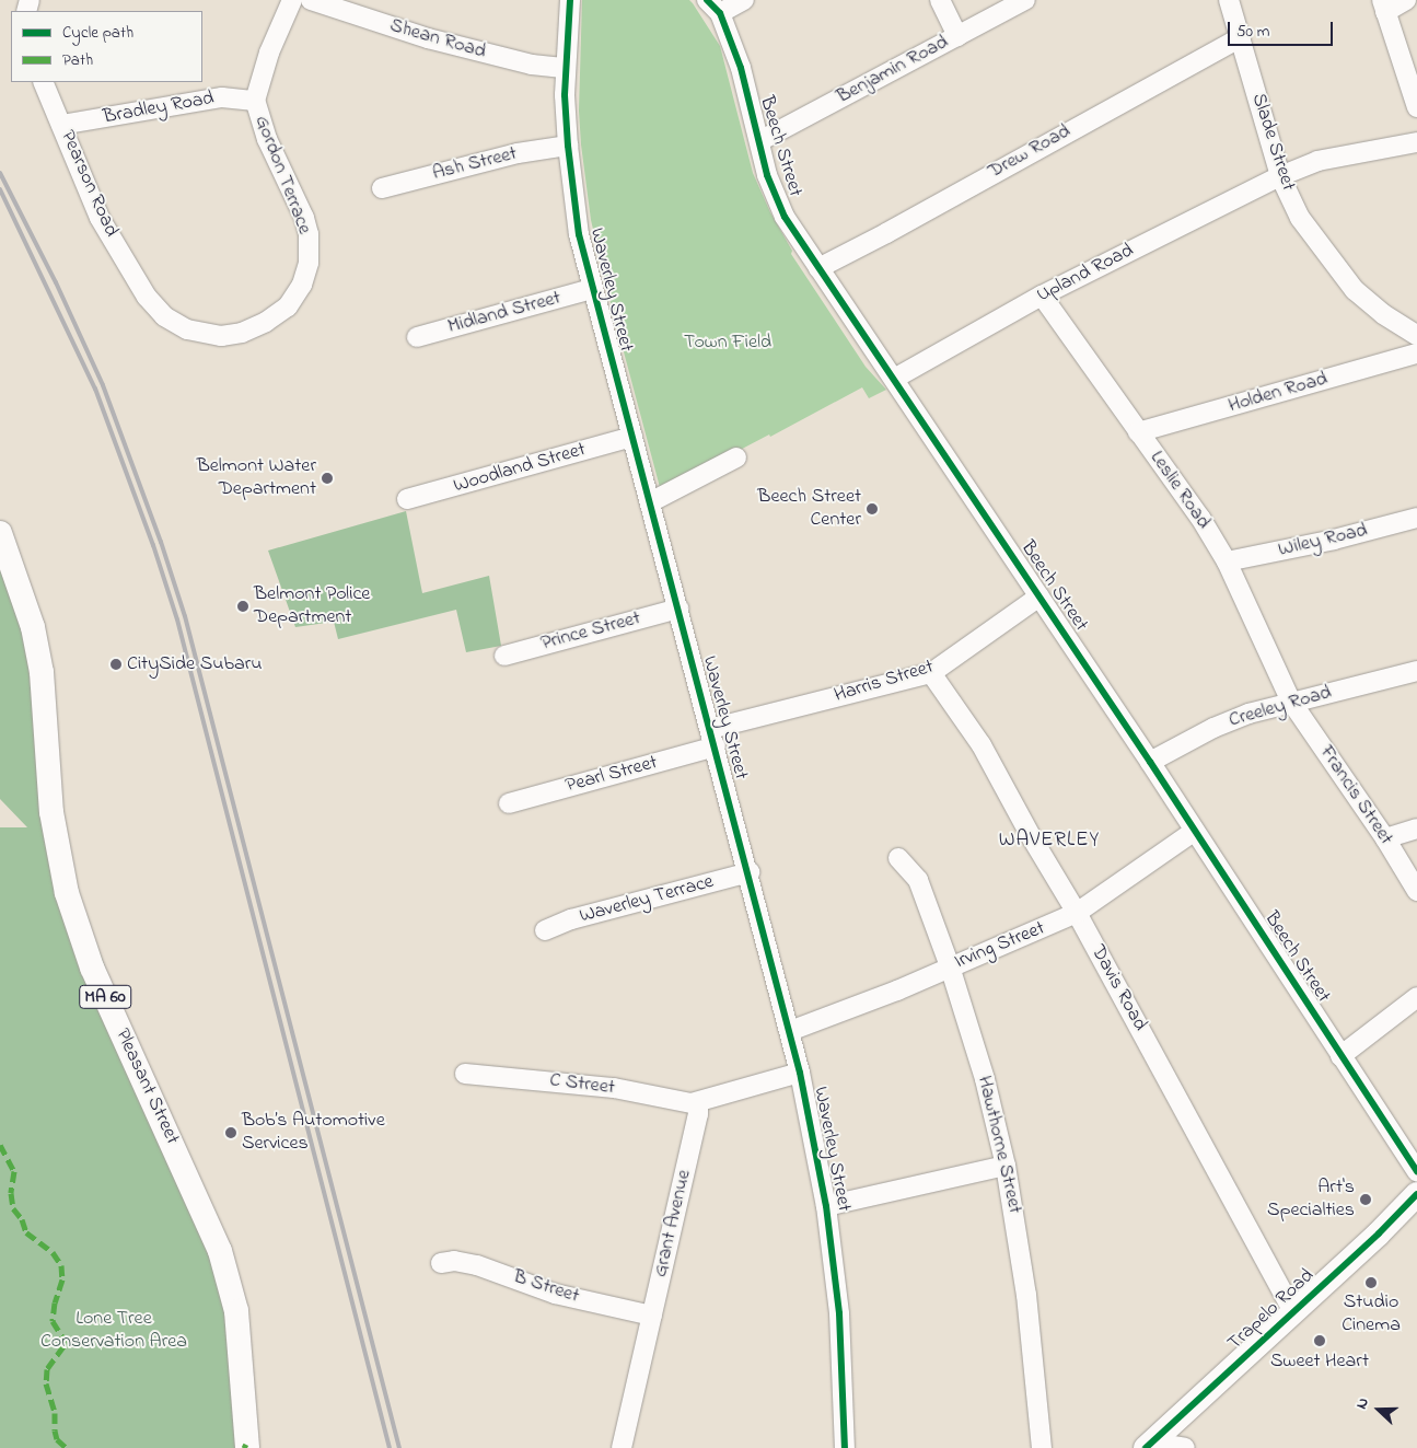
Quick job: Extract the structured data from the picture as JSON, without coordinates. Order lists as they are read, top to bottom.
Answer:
{
  "streets": {
    "main road": ["MA 60", "Pleasant Street", "Trapelo Road"],
    "street": [
      "Shean Road",
      "Benjamin Road",
      "Bradley Road",
      "Slade Street",
      "Beech Street",
      "Drew Road",
      "Ash Street",
      "Gordon Terrace",
      "Pearson Road",
      "Upland Road",
      "Waverley Street",
      "Midland Street",
      "Holden Road",
      "Woodland Street",
      "Leslie Road",
      "Wiley Road",
      "Prince Street",
      "Harris Street",
      "Creeley Road",
      "Pearl Street",
      "Francis Street",
      "Waverley Terrace",
      "Irving Street",
      "Davis Road",
      "C Street",
      "Hawthorne Street",
      "Grant Avenue",
      "B Street"
    ]
  },
  "crossings": [
    ["Shean Road", "Waverley Street"],
    ["Benjamin Road", "Beech Street"],
    ["Bradley Road", "Gordon Terrace"],
    ["Bradley Road", "Pearson Road"],
    ["Slade Street", "Drew Road"],
    ["Slade Street", "Upland Road"],
    ["Beech Street", "Drew Road"],
    ["Beech Street", "Upland Road"],
    ["Beech Street", "Harris Street"],
    ["Beech Street", "Creeley Road"],
    ["Beech Street", "Irving Street"],
    ["Ash Street", "Waverley Street"],
    ["Gordon Terrace", "Pearson Road"],
    ["Upland Road", "Leslie Road"],
    ["Waverley Street", "Midland Street"],
    ["Waverley Street", "Woodland Street"],
    ["Waverley Street", "Prince Street"],
    ["Waverley Street", "Harris Street"],
    ["Waverley Street", "Pearl Street"],
    ["Waverley Street", "Waverley Terrace"],
    ["Waverley Street", "Irving Street"],
    ["Holden Road", "Leslie Road"],
    ["Leslie Road", "Wiley Road"],
    ["Leslie Road", "Creeley Road"],
    ["Leslie Road", "Francis Street"],
    ["Harris Street", "Pearl Street"],
    ["Harris Street", "Davis Road"],
    ["Creeley Road", "Francis Street"],
    ["Irving Street", "Davis Road"],
    ["Irving Street", "Hawthorne Street"],
    ["Davis Road", "Trapelo Road"],
    ["C Street", "Grant Avenue"],
    ["Grant Avenue", "B Street"]
  ],
  "districts": ["WAVERLEY"],
  "parks": ["Town Field", "Lone Tree Conservation Area"],
  "places": [
    "Belmont Water Department",
    "Beech Street Center",
    "Belmont Police Department",
    "CitySide Subaru",
    "Bob’s Automotive Services",
    "Art's Specialties",
    "Studio Cinema",
    "Sweet Heart"
  ],
  "legend": ["Cycle path", "Path"],
  "scale_bar": "50 m",
  "north": "left"
}
